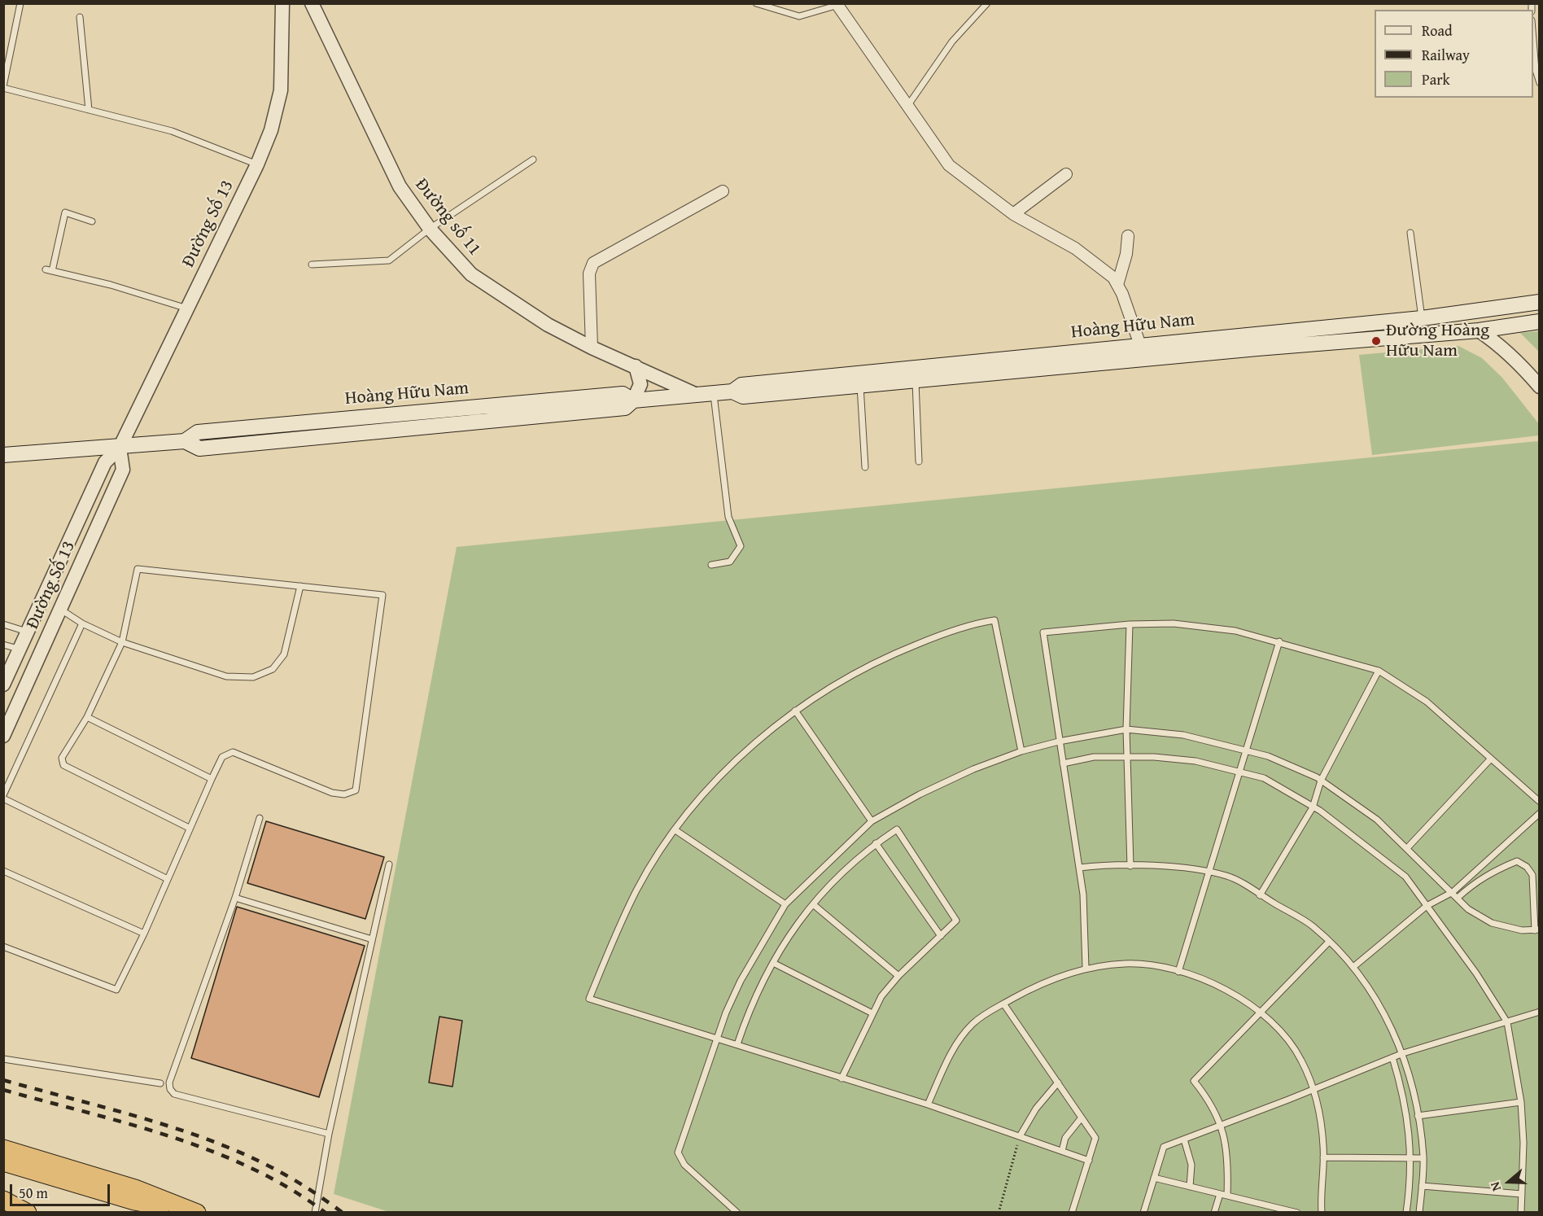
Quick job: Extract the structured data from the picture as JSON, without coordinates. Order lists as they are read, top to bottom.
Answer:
{
  "streets": {
    "main road": ["Hoàng Hữu Nam"],
    "street": ["Đường số 11", "Đường Số 13"]
  },
  "crossings": [
    ["Đường số 11", "Hoàng Hữu Nam"],
    ["Đường Số 13", "Hoàng Hữu Nam"]
  ],
  "places": ["Đường Hoàng Hữu Nam"],
  "legend": ["Road", "Railway", "Park"],
  "scale_bar": "50 m",
  "north": "left"
}
